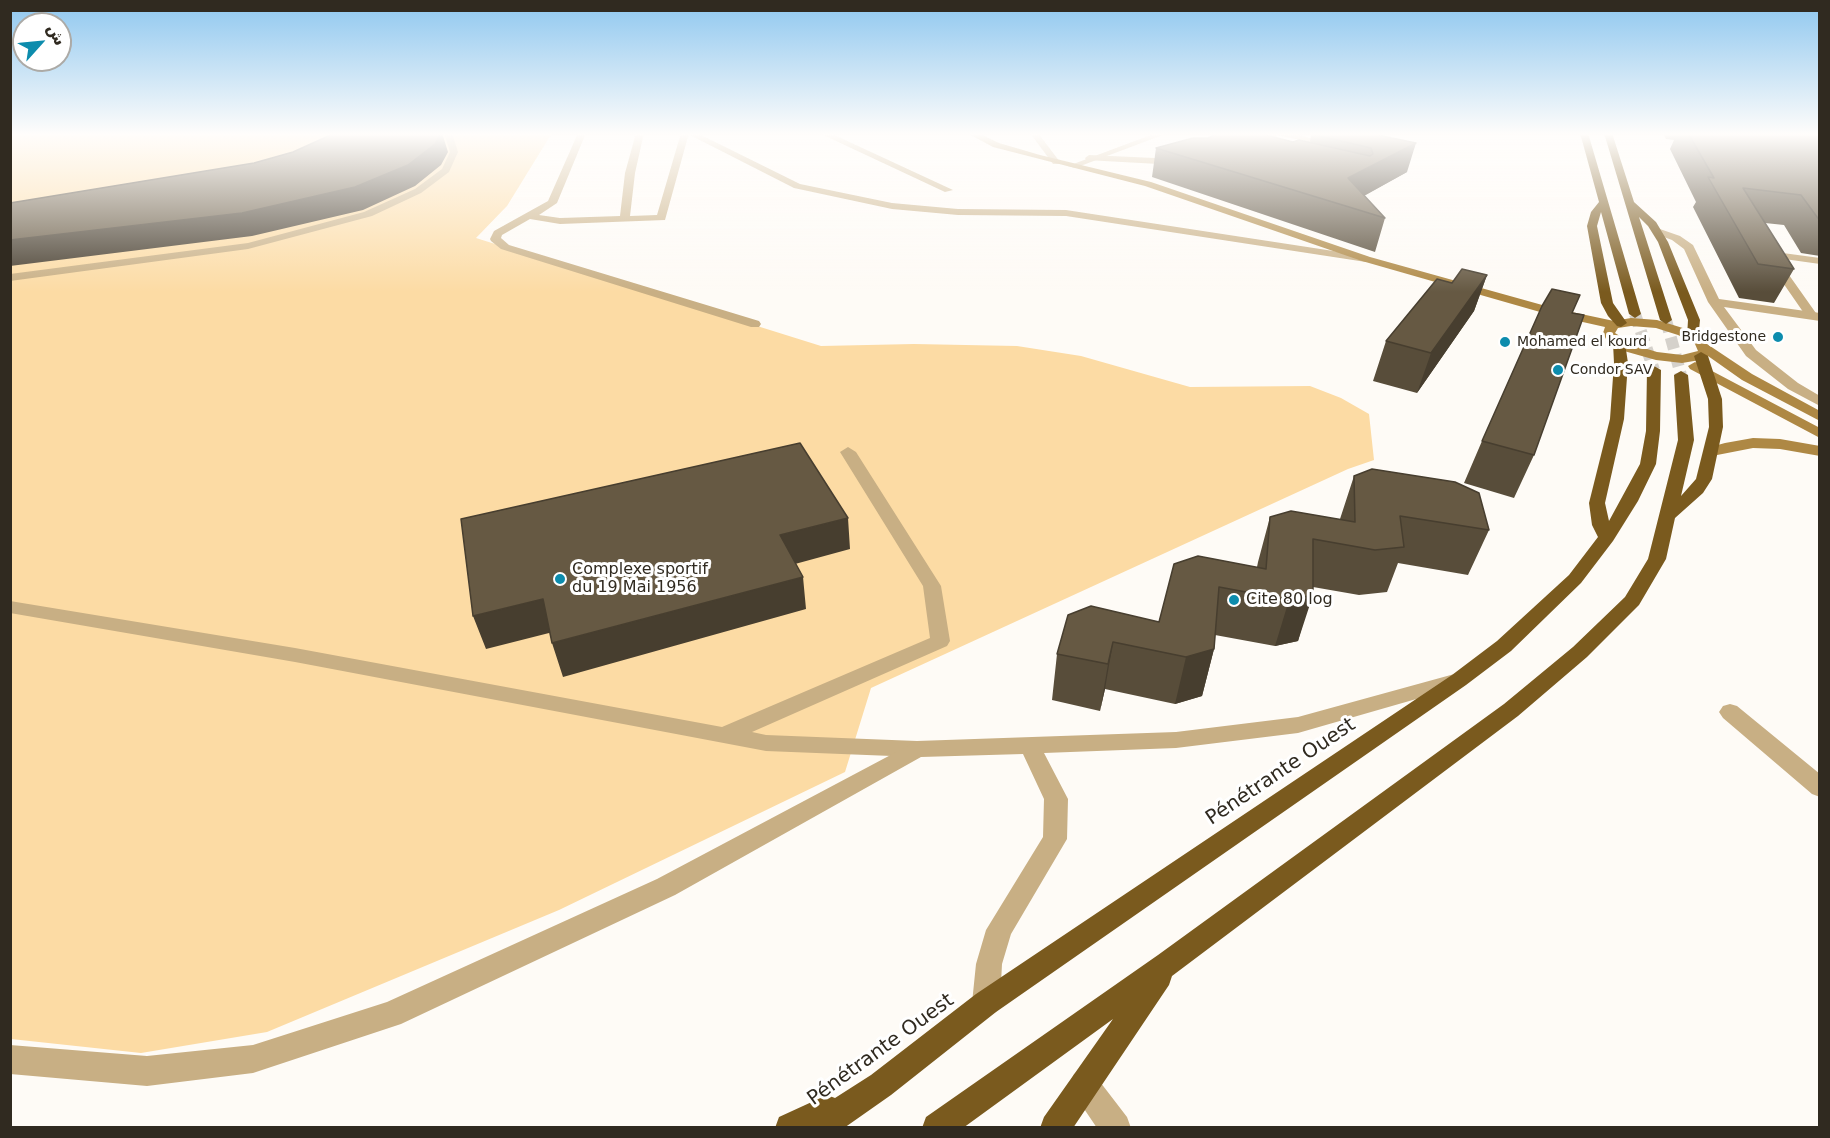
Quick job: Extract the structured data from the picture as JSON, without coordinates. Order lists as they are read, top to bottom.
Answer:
{
  "streets": {
    "highway": ["Pénétrante Ouest"]
  },
  "places": [
    "Bridgestone",
    "Mohamed el kourd",
    "Condor SAV",
    "Complexe sportif du 19 Mai 1956",
    "Cite 80 log"
  ],
  "north": "top right"
}
